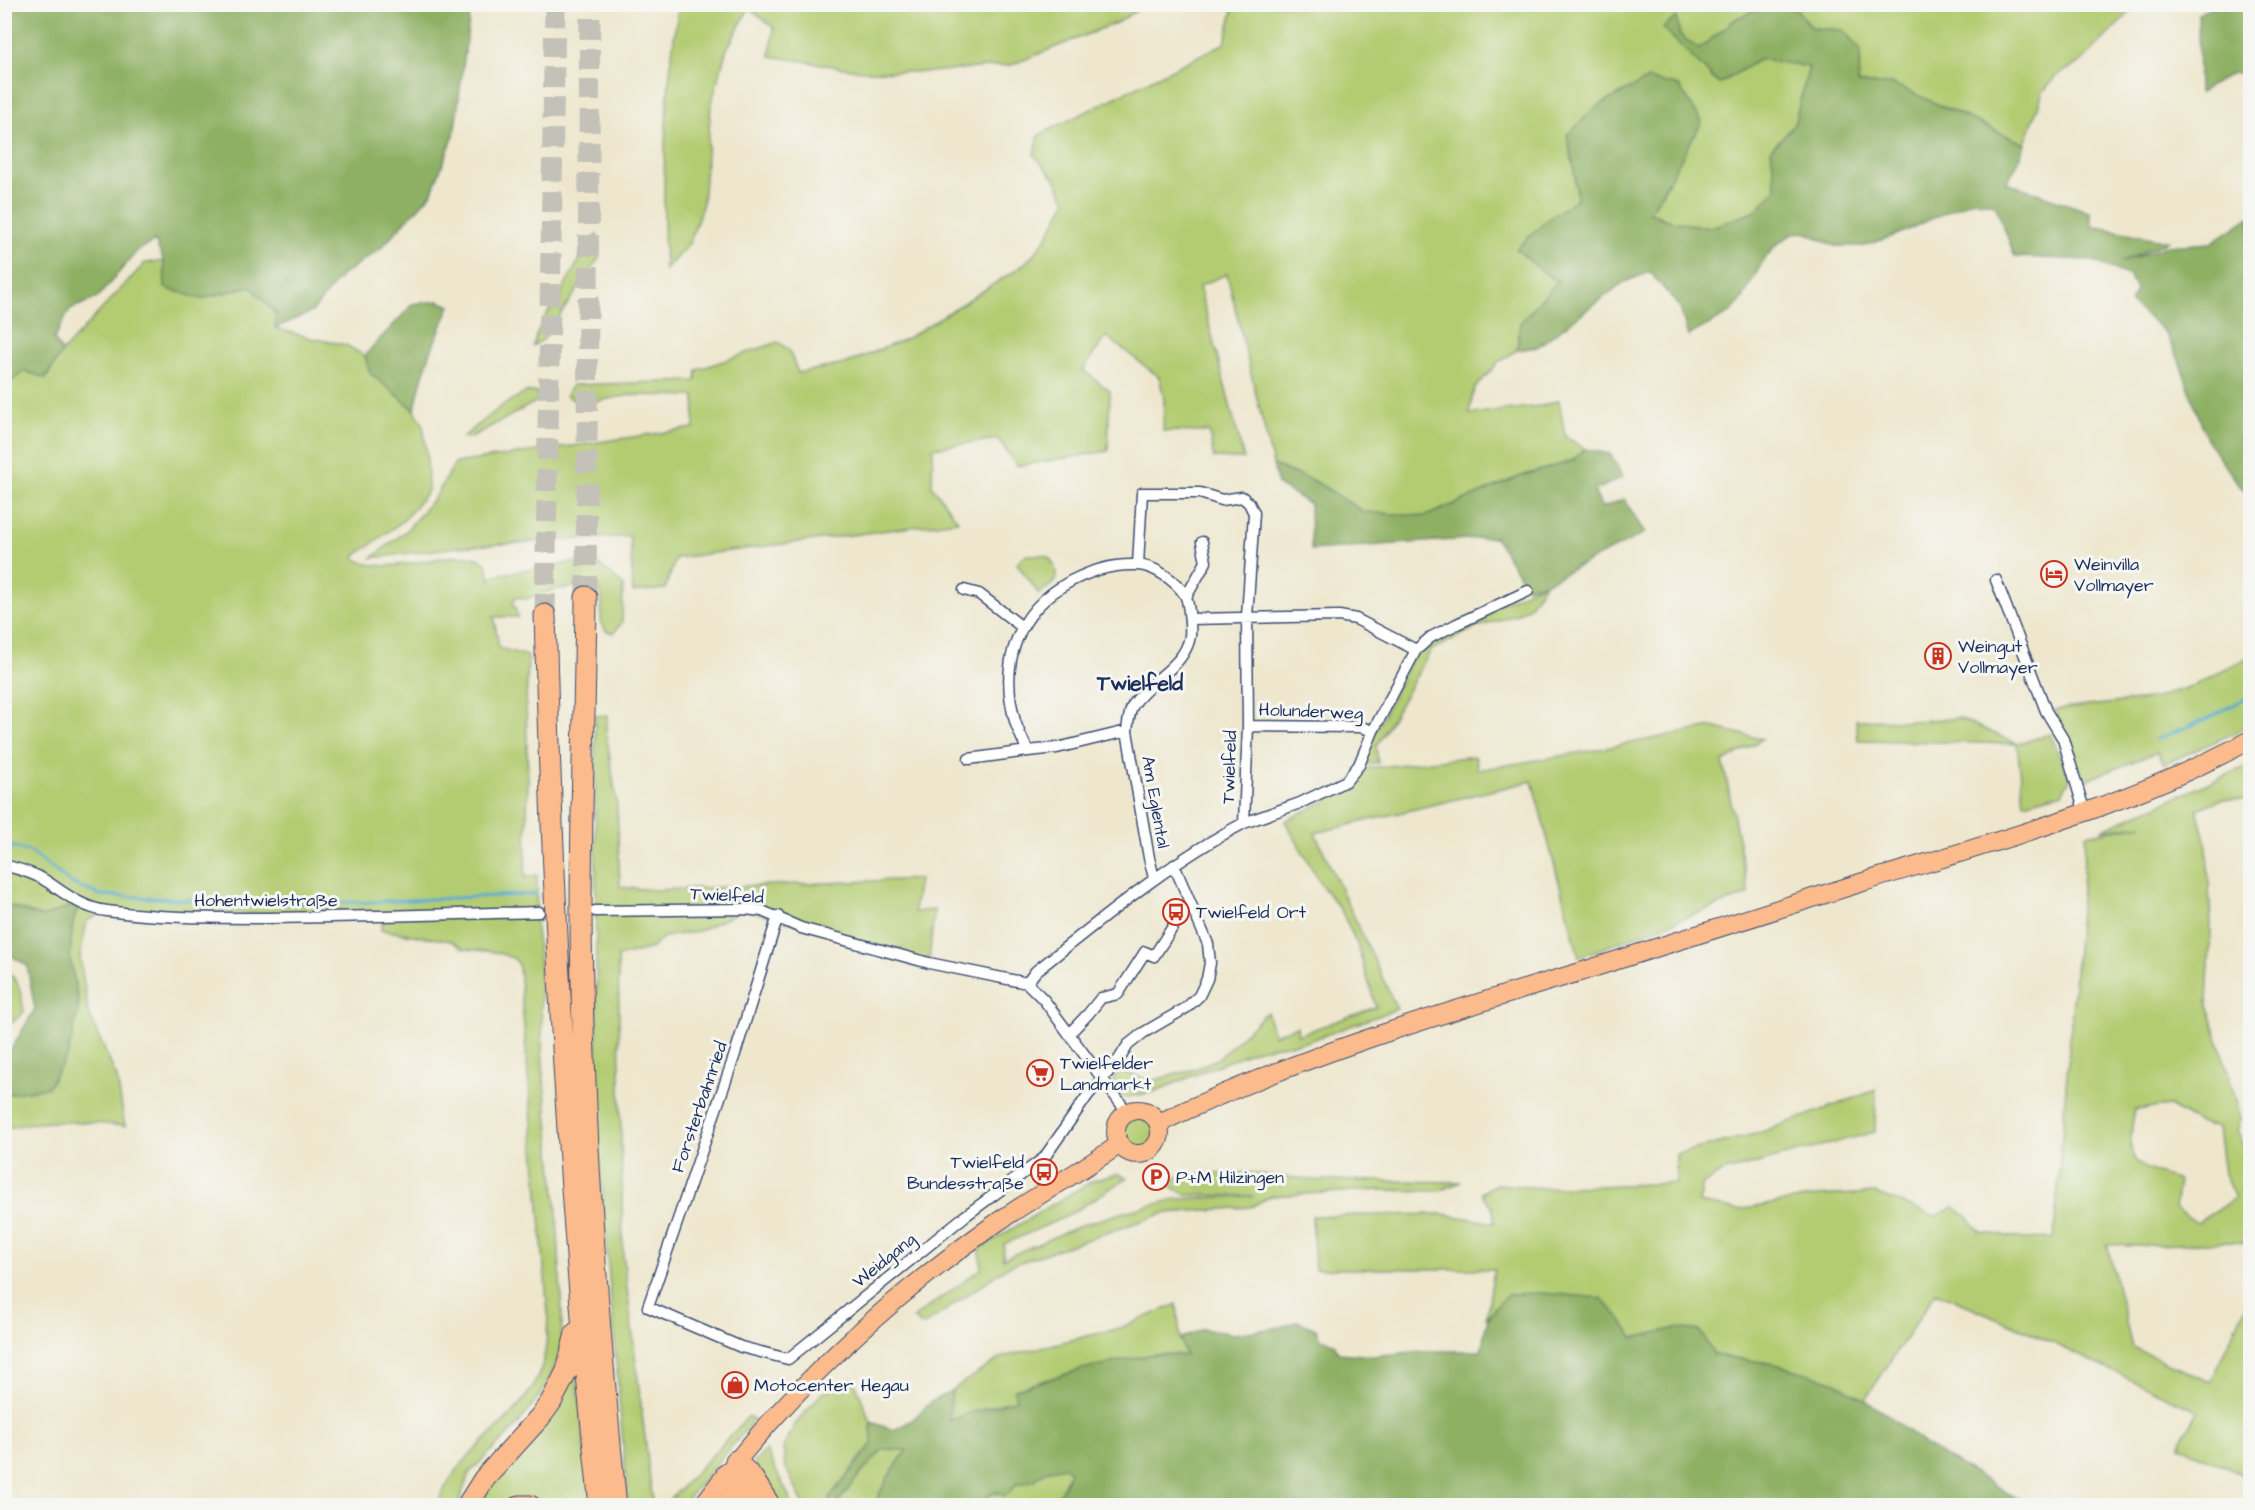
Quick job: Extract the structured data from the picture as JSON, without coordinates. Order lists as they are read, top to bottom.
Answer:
{
  "streets": {
    "street": [
      "Holunderweg",
      "Twielfeld",
      "Am Eglental",
      "Hohentwielstraße",
      "Forsterbahnried",
      "Weidgang"
    ]
  },
  "crossings": [
    ["Holunderweg", "Twielfeld"],
    ["Twielfeld", "Am Eglental"],
    ["Twielfeld", "Forsterbahnried"],
    ["Am Eglental", "Weidgang"],
    ["Forsterbahnried", "Weidgang"]
  ],
  "districts": ["Twielfeld"],
  "places": {
    "hotel": ["Weinvilla Vollmayer"],
    "building": ["Weingut Vollmayer"],
    "bus stop": ["Twielfeld Ort", "Twielfeld Bundesstraße"],
    "supermarket": ["Twielfelder Landmarkt"],
    "parking": ["P+M Hilzingen"],
    "shop": ["Motocenter Hegau"]
  }
}
